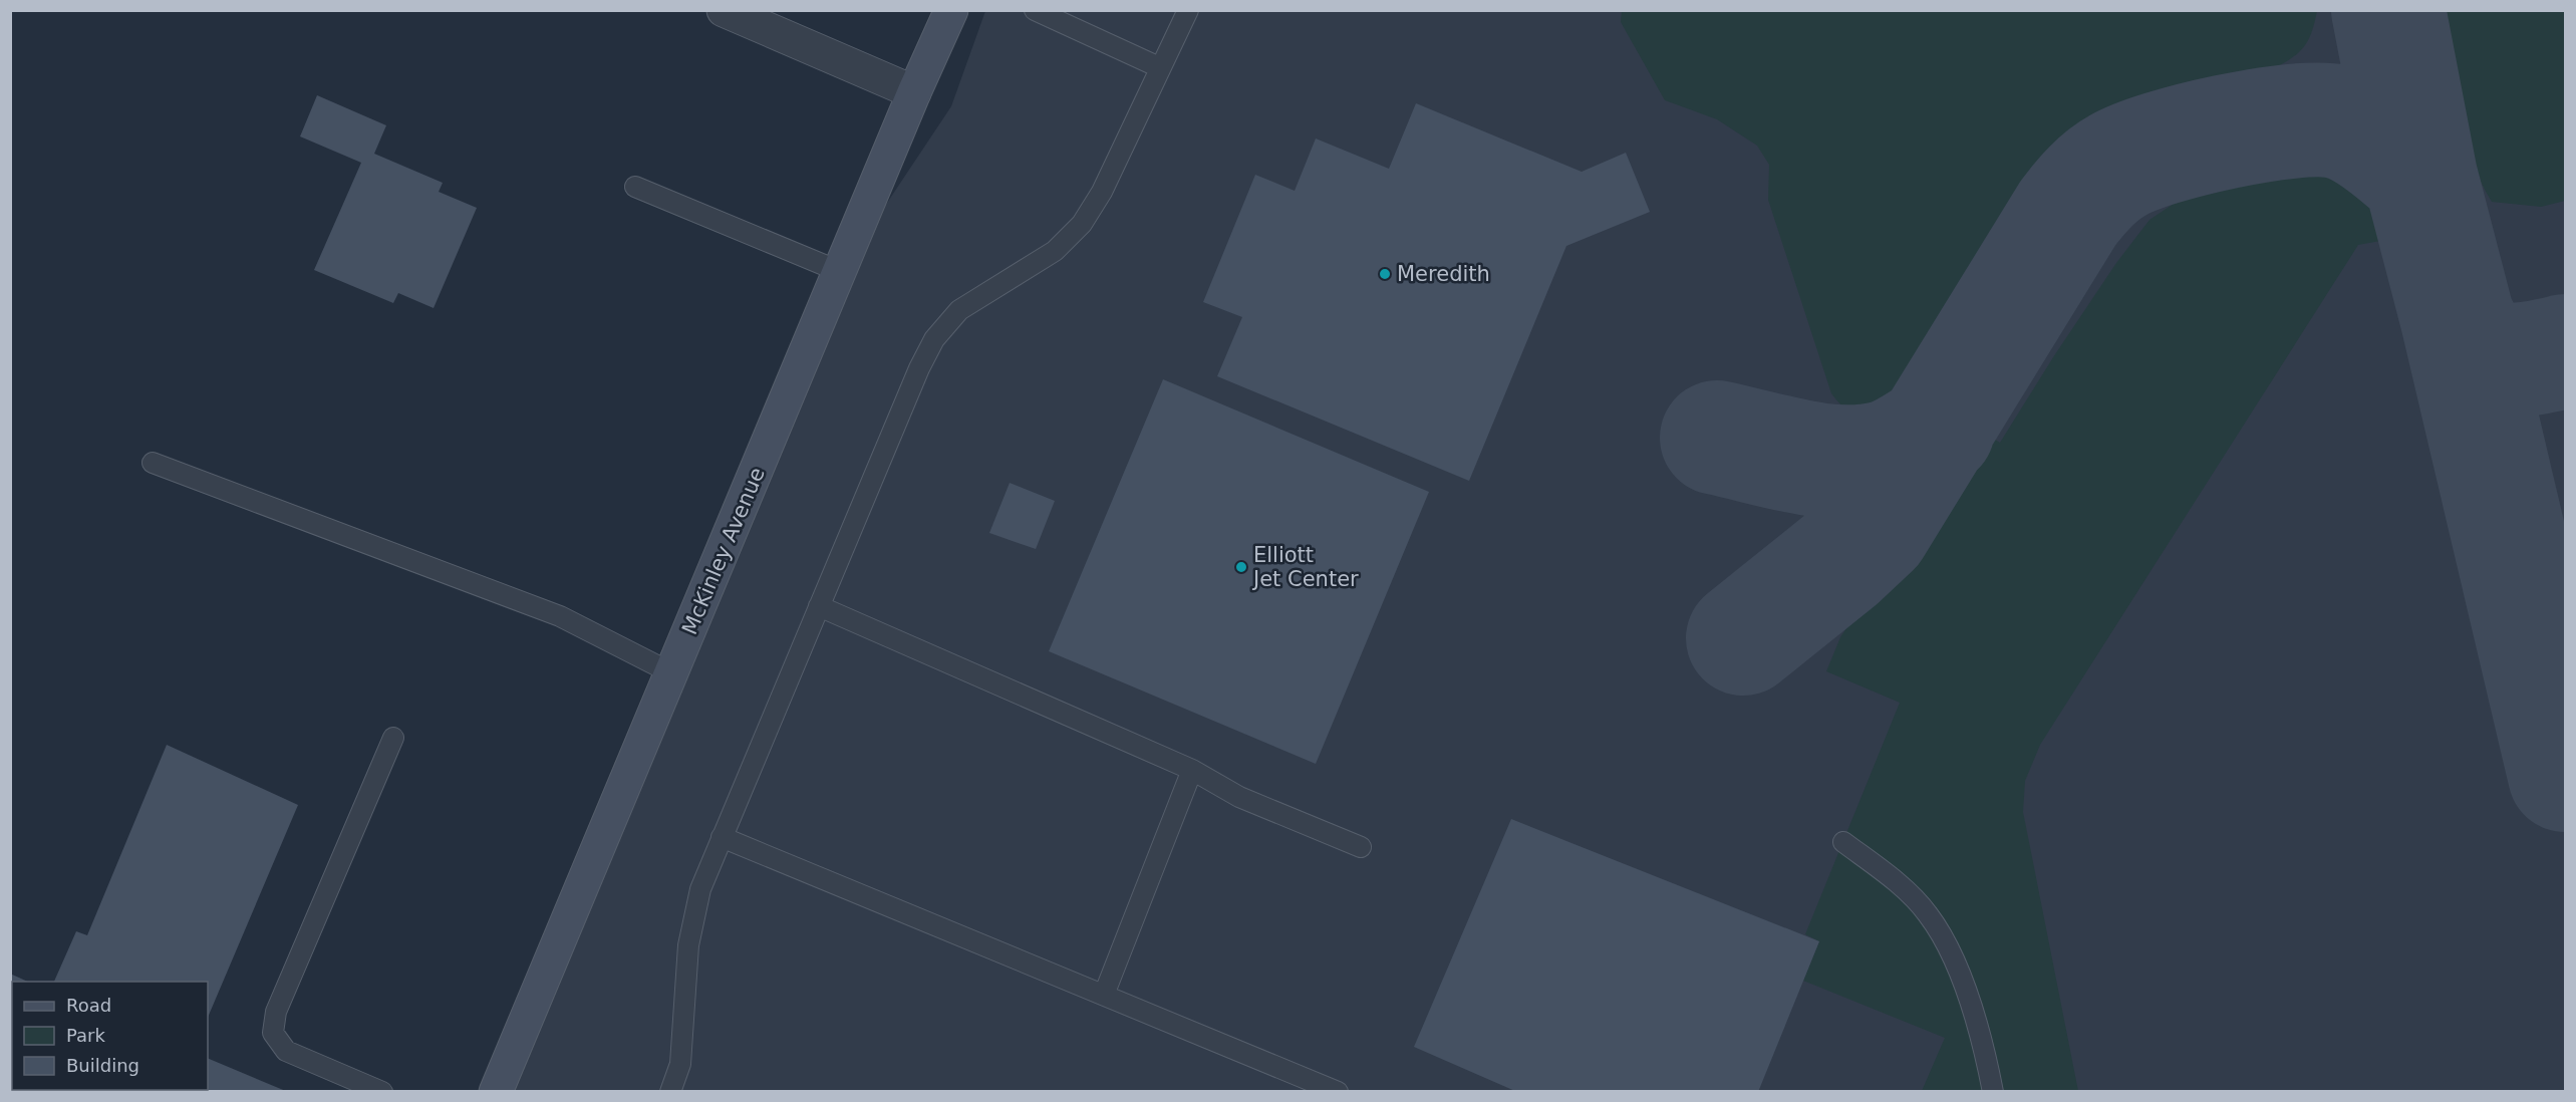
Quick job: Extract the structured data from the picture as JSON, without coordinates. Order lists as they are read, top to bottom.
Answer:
{
  "streets": {
    "main road": ["McKinley Avenue"]
  },
  "places": ["Meredith", "Elliott Jet Center"],
  "legend": ["Road", "Park", "Building"]
}
